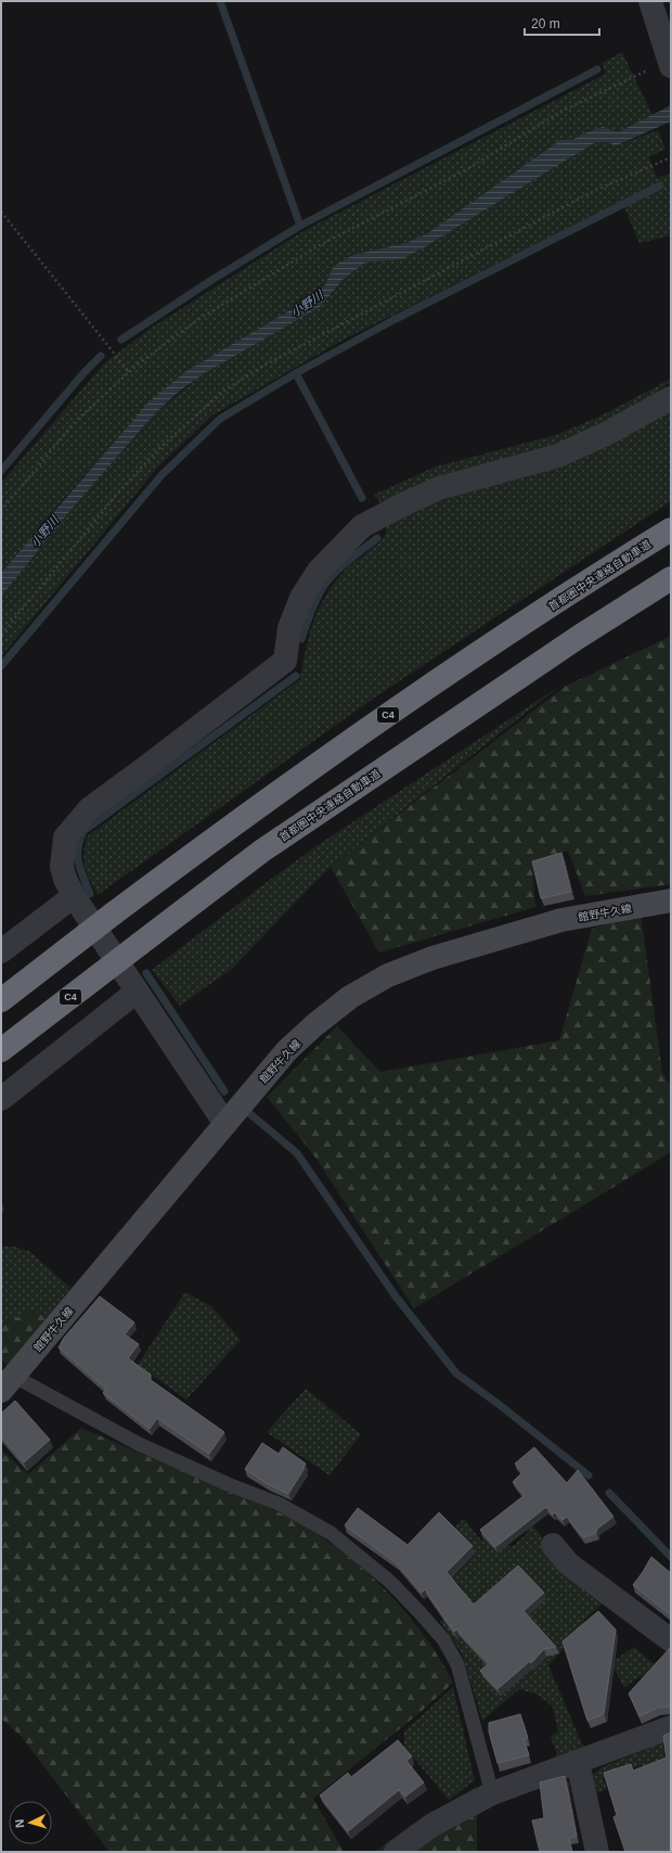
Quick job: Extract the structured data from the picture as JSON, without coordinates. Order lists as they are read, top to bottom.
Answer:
{
  "streets": {
    "highway": ["首都圏中央連絡自動車道", "C4"],
    "main road": ["館野牛久線"]
  },
  "water": ["小野川"],
  "scale_bar": "20 m",
  "north": "left"
}
